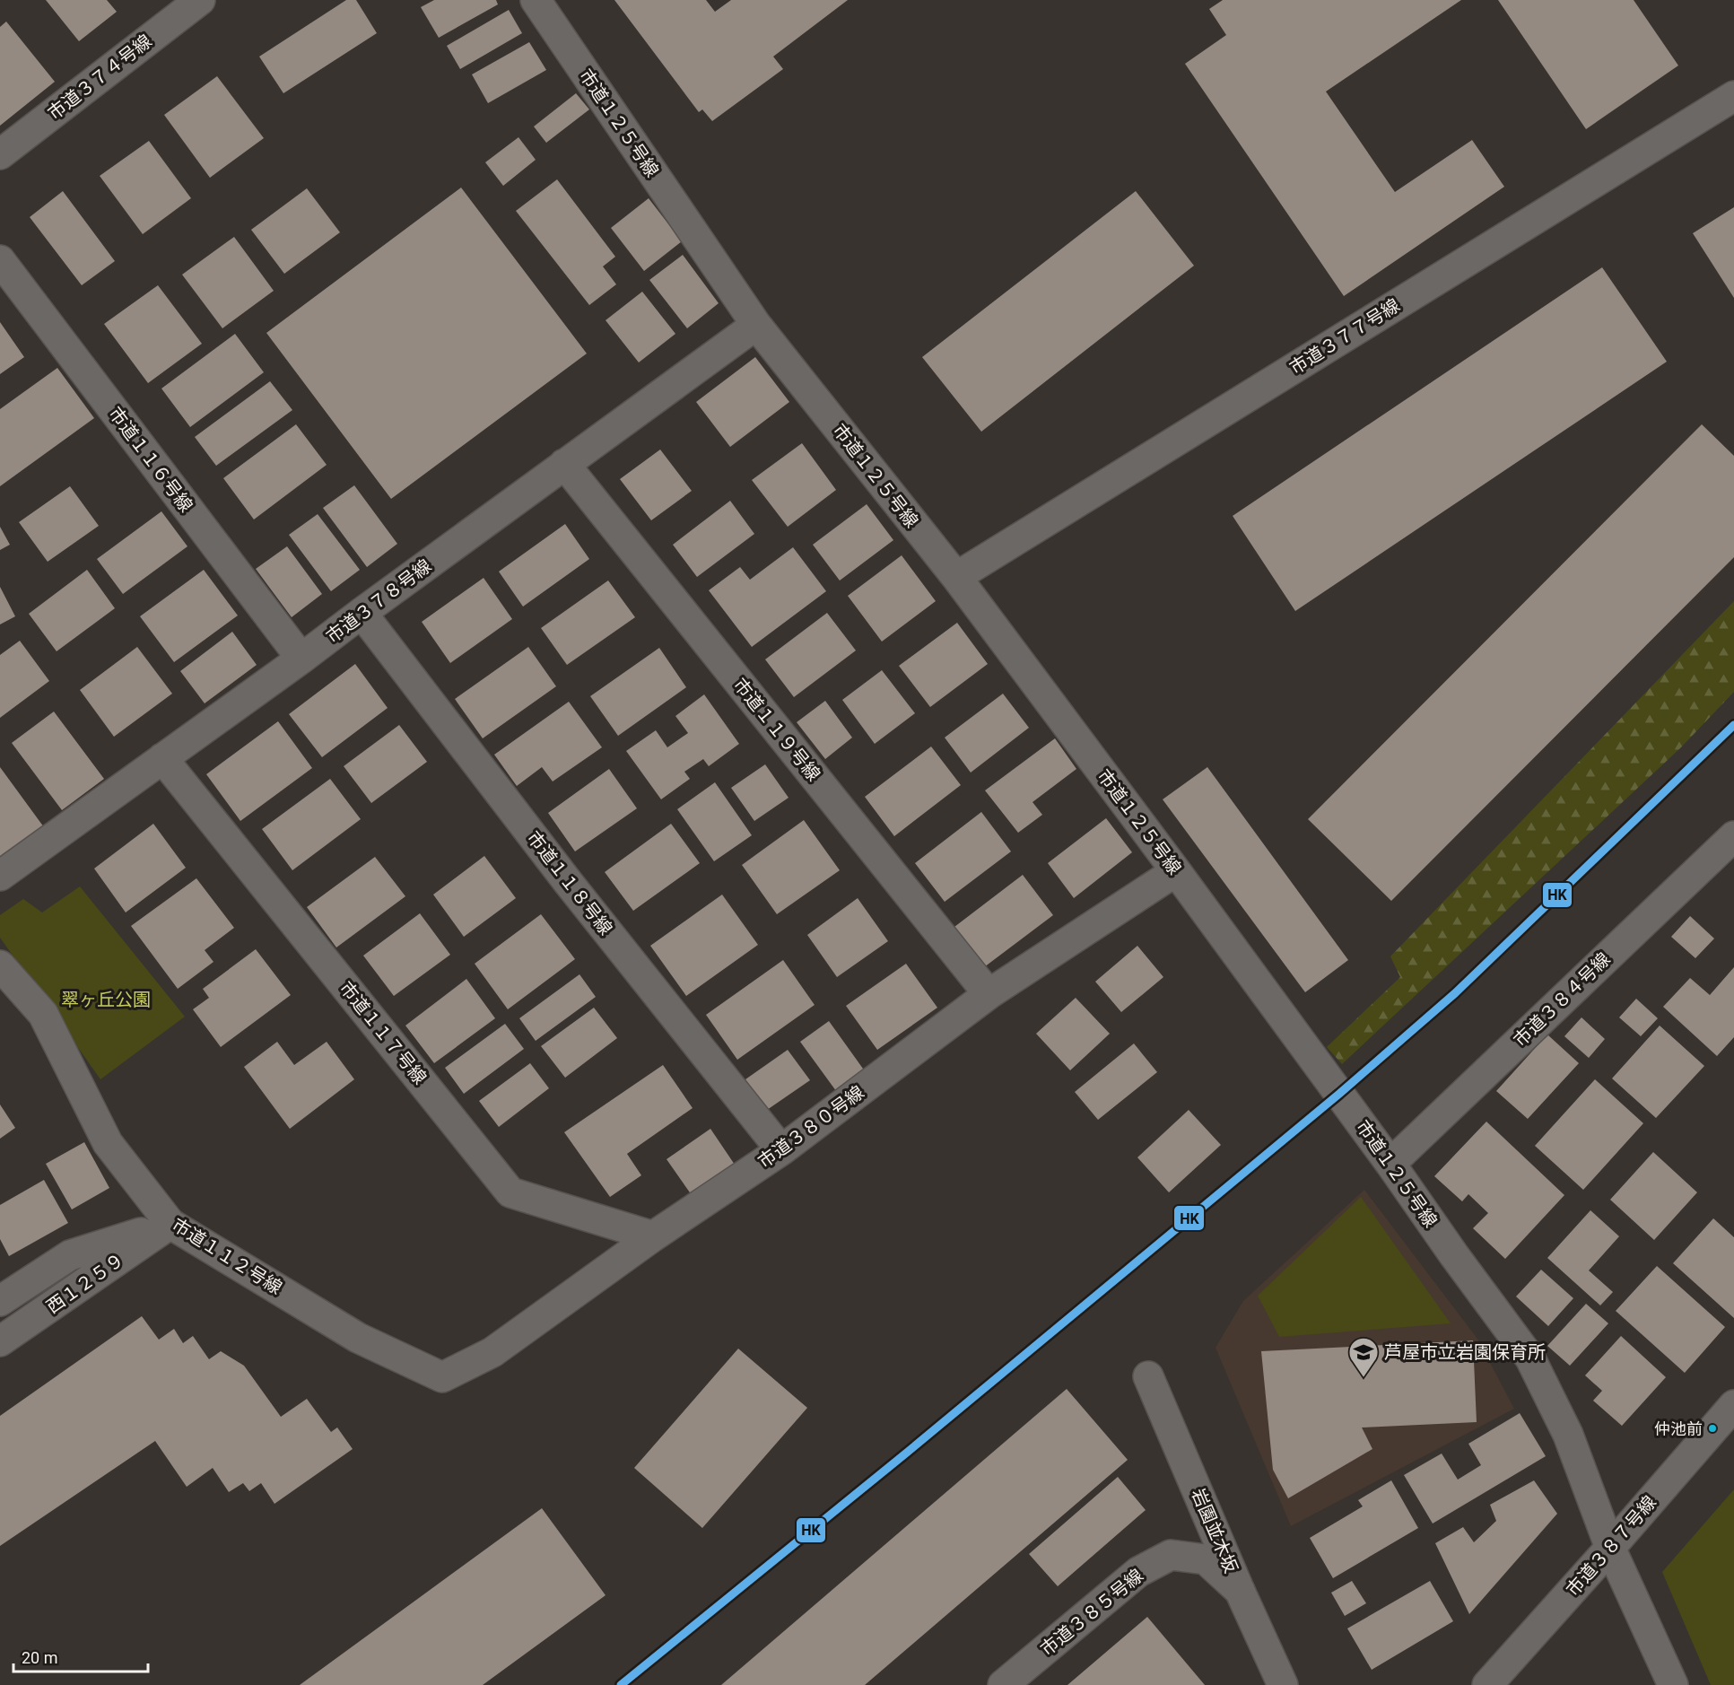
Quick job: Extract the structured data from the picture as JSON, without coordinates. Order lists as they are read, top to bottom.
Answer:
{
  "streets": {
    "street": [
      "市道３７４号線",
      "市道１２５号線",
      "市道３７７号線",
      "市道１１６号線",
      "市道３７８号線",
      "市道１１９号線",
      "市道１１８号線",
      "市道３８４号線",
      "市道１１７号線",
      "市道３８０号線",
      "市道１１２号線",
      "西１２５９",
      "岩園並木坂",
      "市道３８７号線",
      "市道３８５号線"
    ]
  },
  "crossings": [
    ["市道１２５号線", "市道３７７号線"],
    ["市道１２５号線", "市道３７８号線"],
    ["市道１２５号線", "市道３８４号線"],
    ["市道１２５号線", "市道３８０号線"],
    ["市道１２５号線", "市道３８７号線"],
    ["市道１１６号線", "市道３７８号線"],
    ["市道３７８号線", "市道１１９号線"],
    ["市道３７８号線", "市道１１８号線"],
    ["市道３７８号線", "市道１１７号線"],
    ["市道１１９号線", "市道３８０号線"],
    ["市道１１８号線", "市道３８０号線"],
    ["市道１１７号線", "市道３８０号線"],
    ["市道３８０号線", "市道１１２号線"],
    ["市道１１２号線", "西１２５９"],
    ["岩園並木坂", "市道３８５号線"]
  ],
  "parks": ["翠ヶ丘公園"],
  "places": {
    "school or university": ["芦屋市立岩園保育所"],
    "other": ["仲池前"]
  },
  "lines": ["transit line HK"],
  "scale_bar": "20 m"
}
